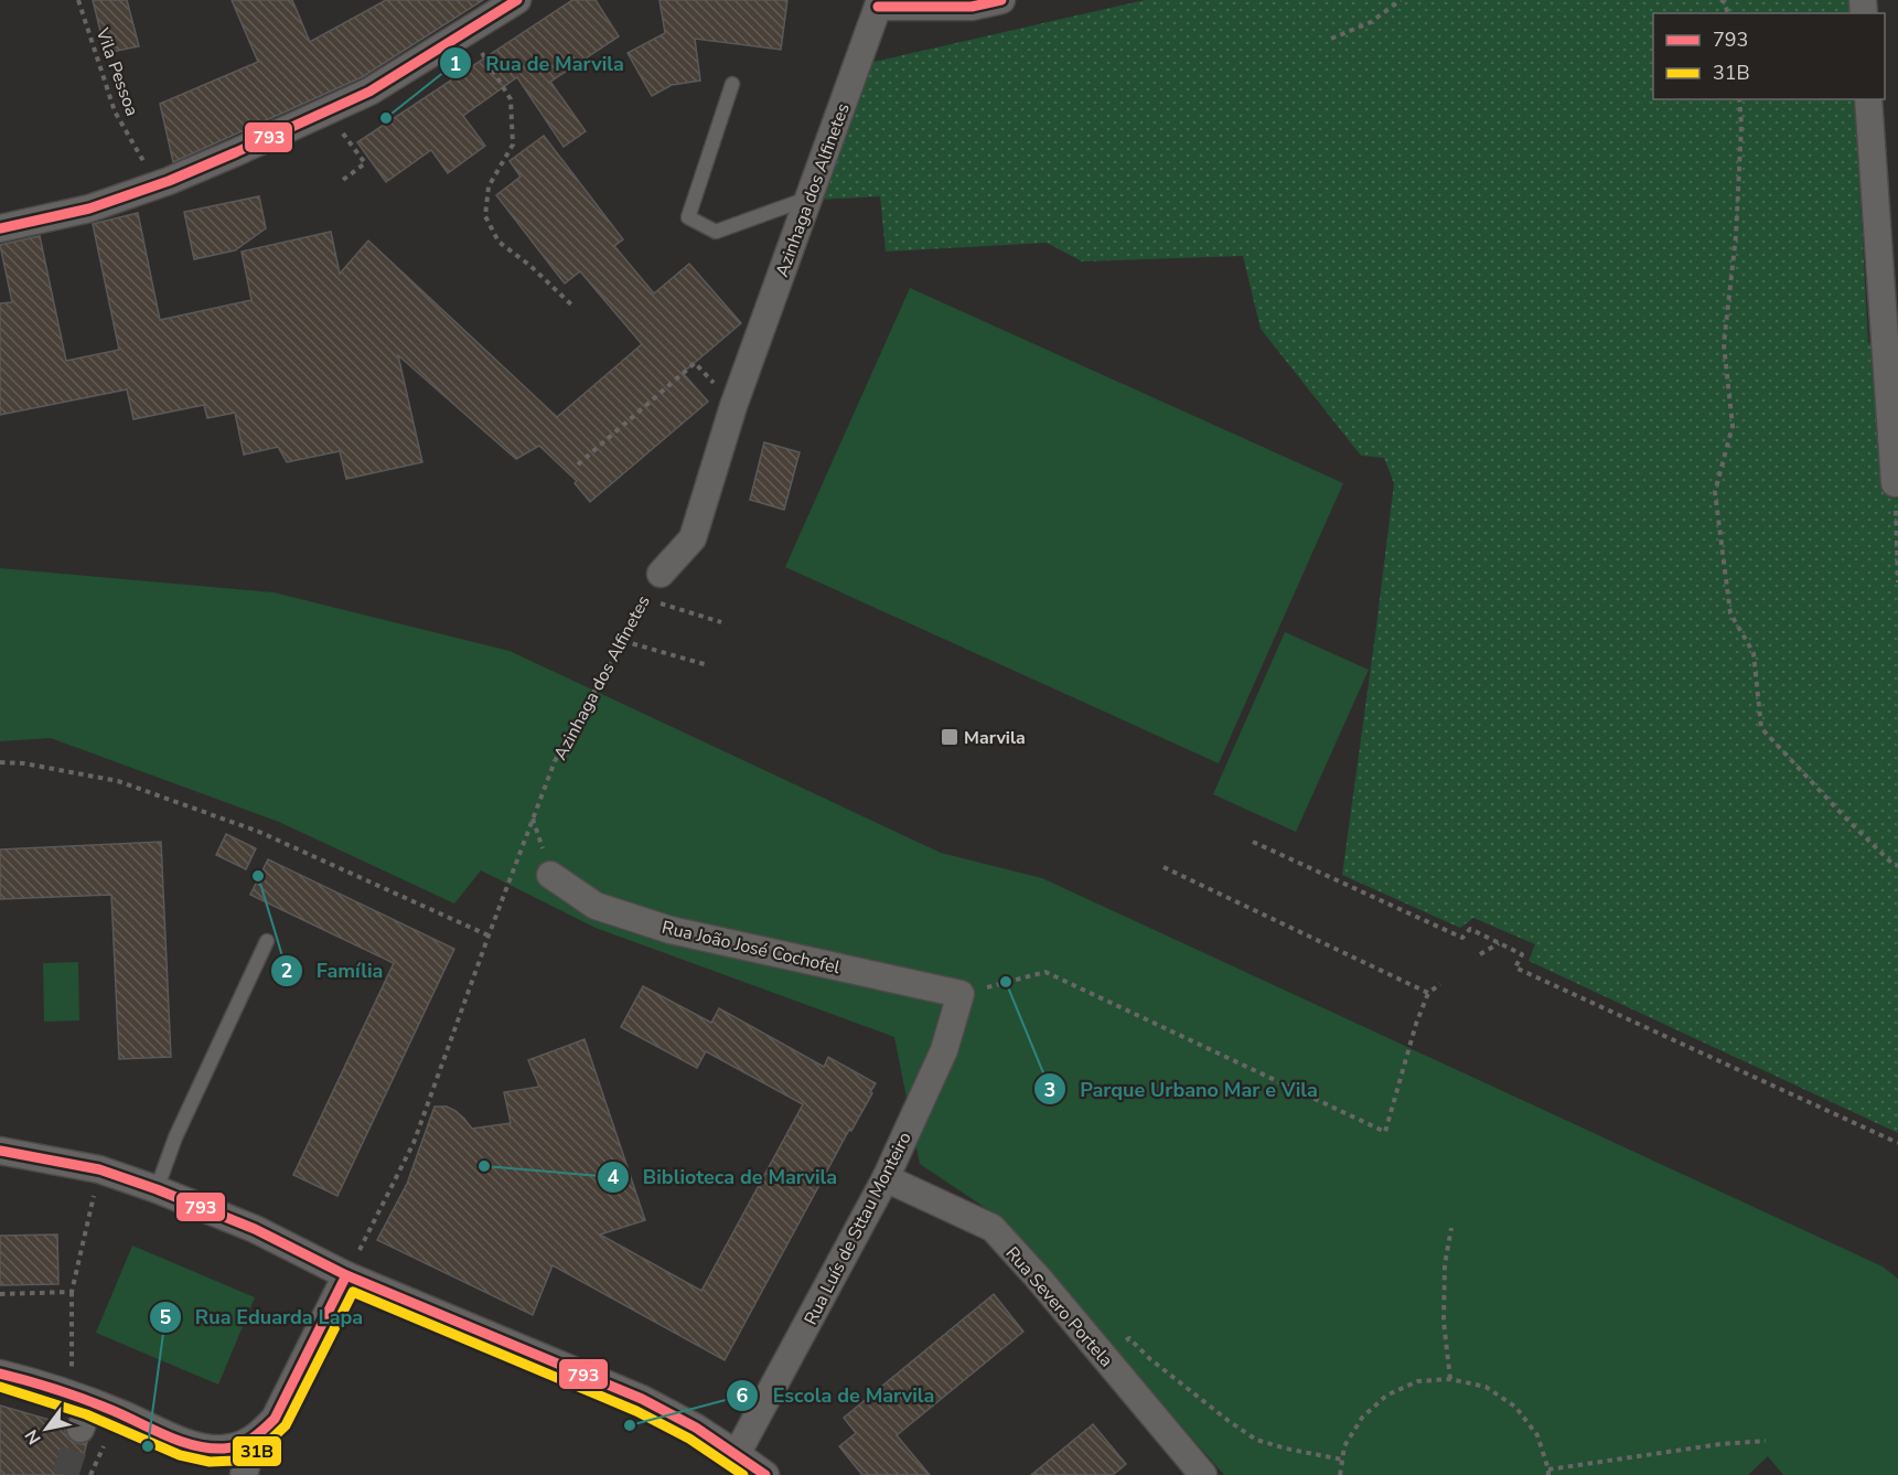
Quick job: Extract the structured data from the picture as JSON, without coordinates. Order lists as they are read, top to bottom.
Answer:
{
  "streets": {
    "street": [
      "Azinhaga dos Alfinetes",
      "Rua João José Cochofel",
      "Rua Luís de Sttau Monteiro",
      "Rua Severo Portela"
    ],
    "path": ["Vila Pessoa"]
  },
  "crossings": [
    ["Rua João José Cochofel", "Rua Luís de Sttau Monteiro"],
    ["Rua Luís de Sttau Monteiro", "Rua Severo Portela"]
  ],
  "places": {
    "other": [
      "Rua de Marvila",
      "Família",
      "Parque Urbano Mar e Vila",
      "Biblioteca de Marvila",
      "Escola de Marvila",
      "Rua Eduarda Lapa"
    ],
    "transit": ["Marvila"]
  },
  "lines": ["transit line 793", "transit line 31B"],
  "legend": ["793", "31B"],
  "north": "bottom left"
}
